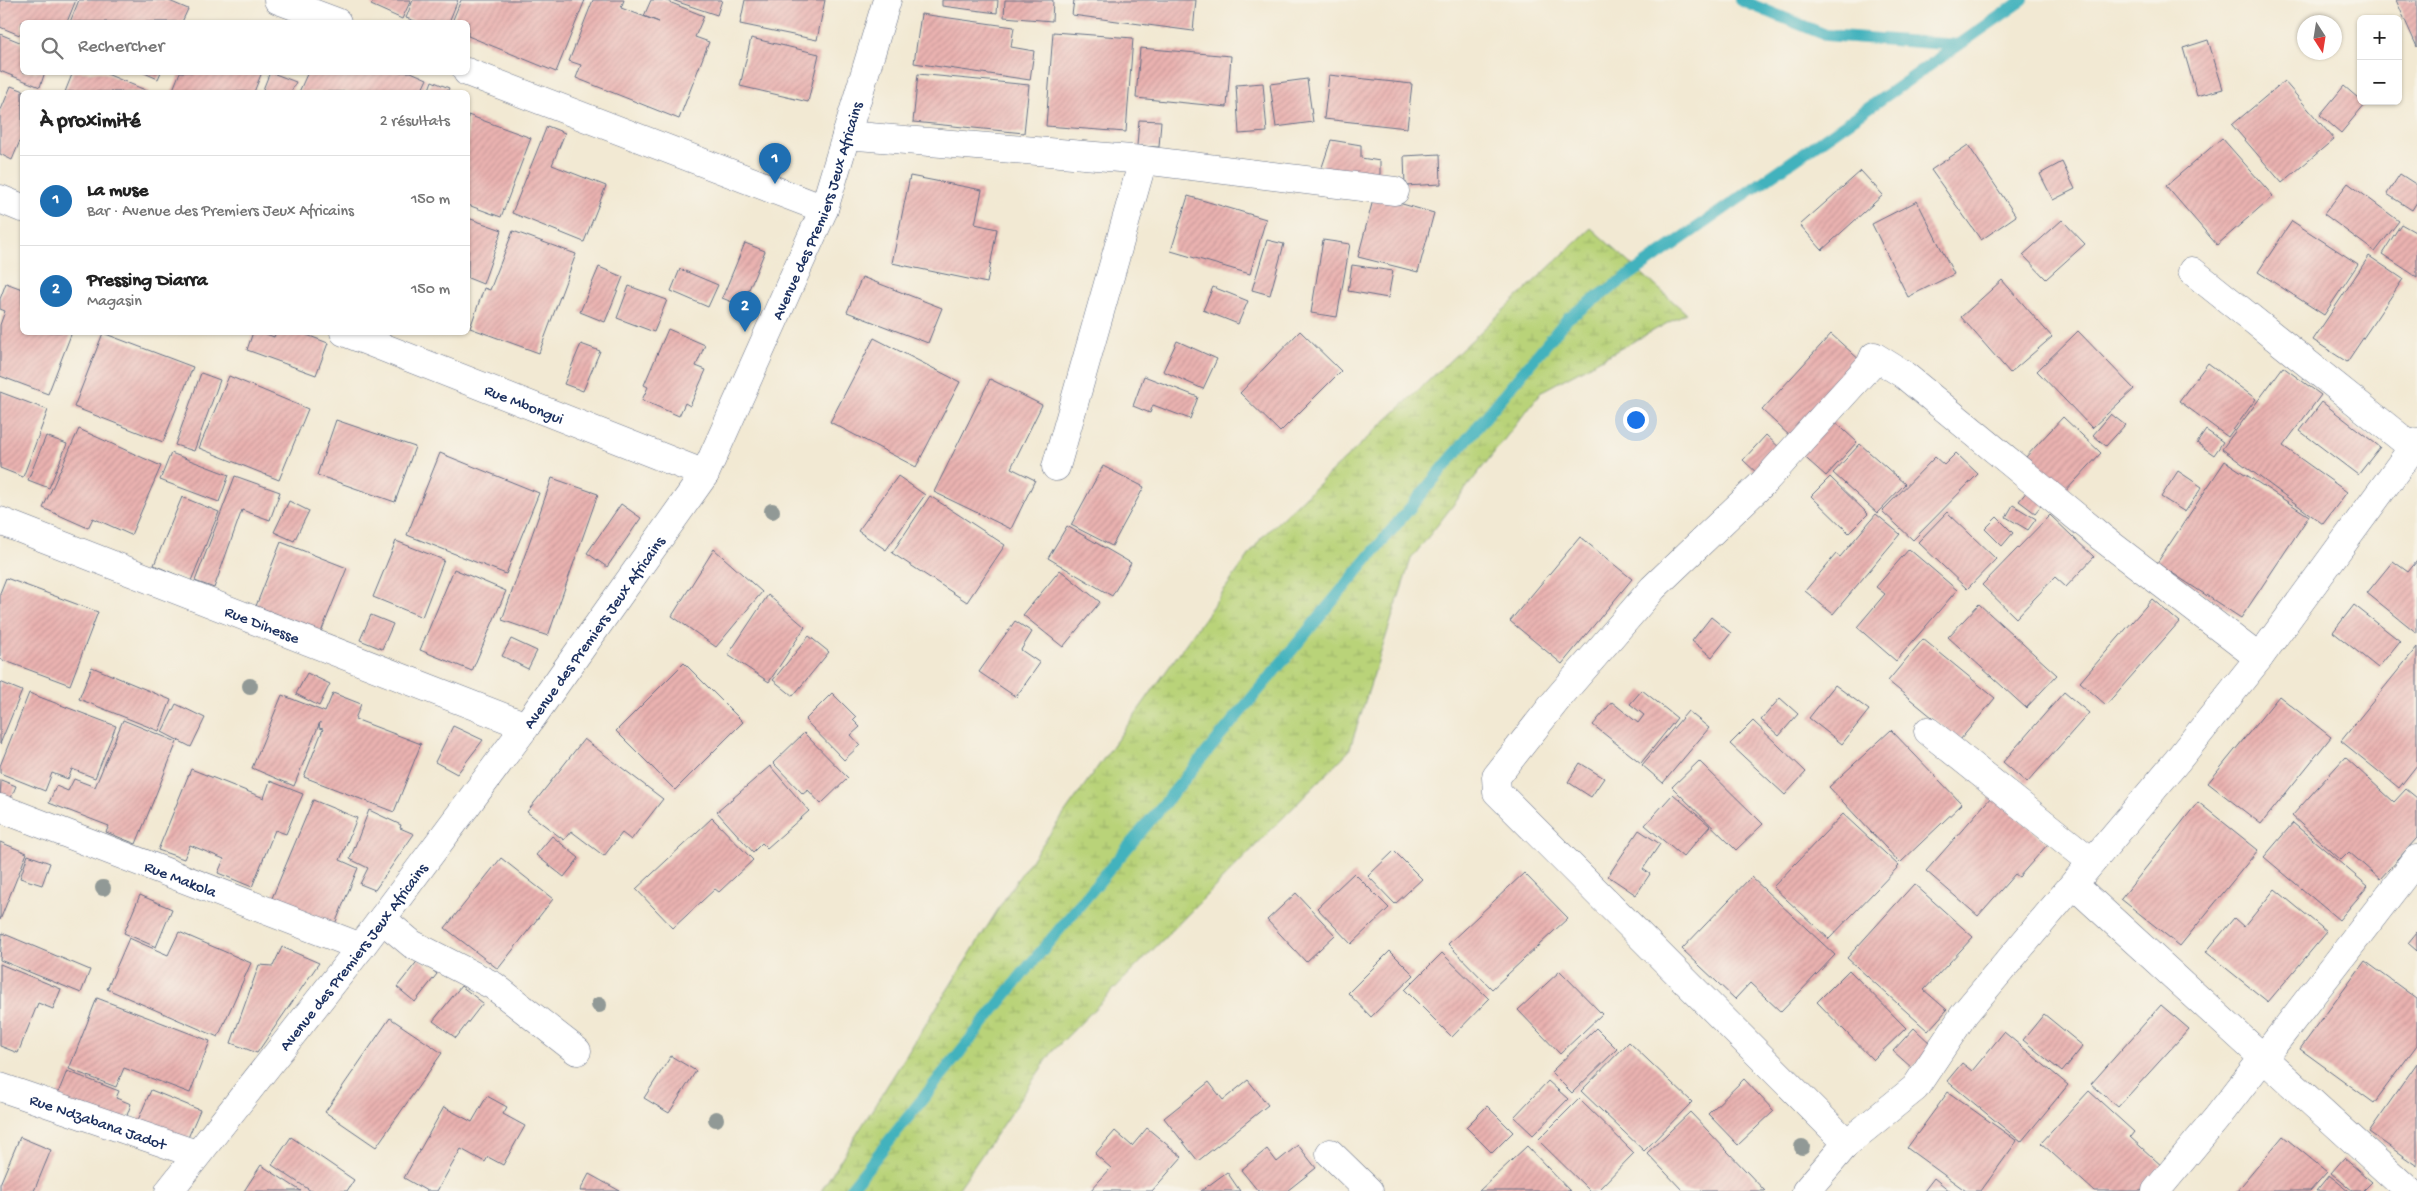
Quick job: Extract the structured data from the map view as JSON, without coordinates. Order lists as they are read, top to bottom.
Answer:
{
  "streets": {
    "street": [
      "Avenue des Premiers Jeux Africains",
      "Rue Mbongui",
      "Rue Dihesse",
      "Rue Makola",
      "Rue Ndzabana Jadot"
    ]
  },
  "crossings": [
    ["Avenue des Premiers Jeux Africains", "Rue Mbongui"],
    ["Avenue des Premiers Jeux Africains", "Rue Dihesse"],
    ["Avenue des Premiers Jeux Africains", "Rue Makola"],
    ["Avenue des Premiers Jeux Africains", "Rue Ndzabana Jadot"]
  ],
  "north": "bottom",
  "page": {
    "map_buttons": ["+", "−"],
    "search": "Rechercher",
    "heading": ["À proximité", "2 résultats"],
    "pins": ["1", "2"],
    "list": [
      {
        "mark": "1",
        "name": "La muse",
        "note": "Bar · Avenue des Premiers Jeux Africains",
        "value": "150 m"
      },
      {
        "mark": "2",
        "name": "Pressing Diarra",
        "note": "Magasin",
        "value": "150 m"
      }
    ]
  }
}
